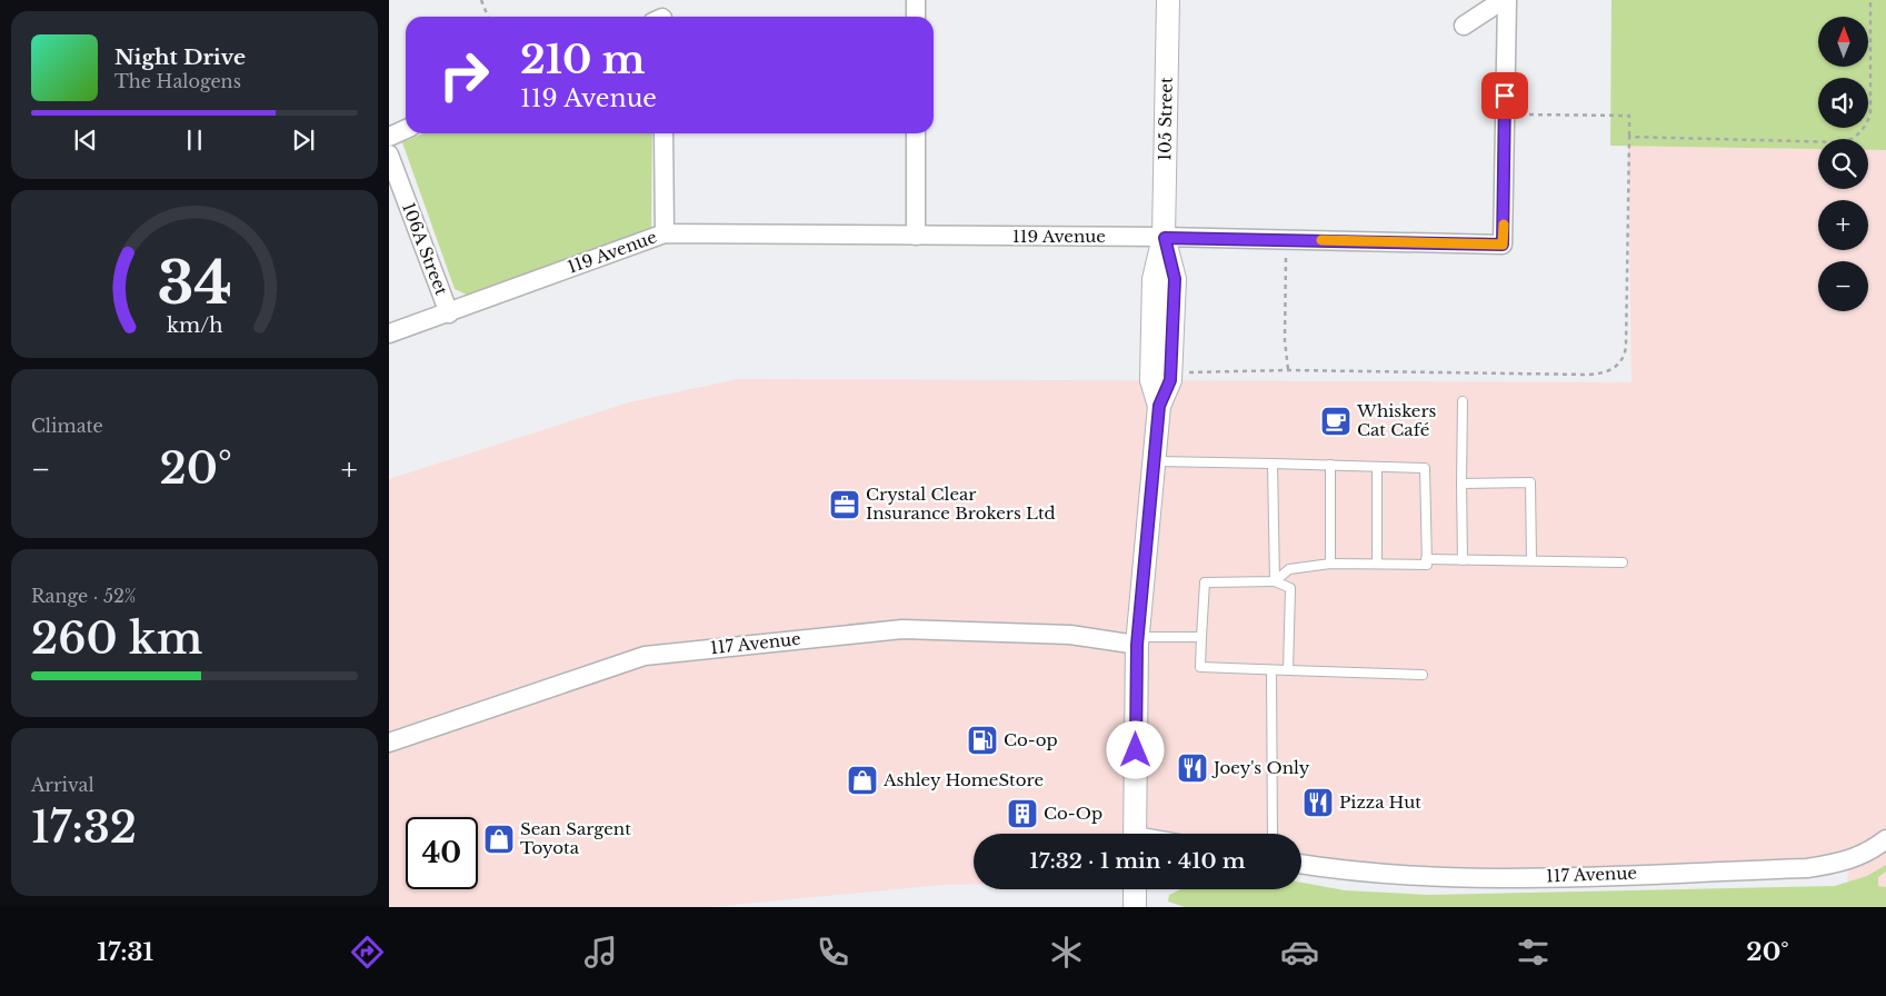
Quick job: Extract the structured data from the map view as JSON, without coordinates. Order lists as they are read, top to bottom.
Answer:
{
  "streets": {
    "street": [
      "105 Street",
      "119 Avenue",
      "106A Street",
      "117 Avenue"
    ]
  },
  "crossings": [
    ["105 Street", "119 Avenue"],
    ["105 Street", "117 Avenue"],
    ["119 Avenue", "106A Street"]
  ],
  "places": {
    "cafe": ["Whiskers Cat Café"],
    "office": ["Crystal Clear Insurance Brokers Ltd"],
    "fuel station": ["Co-op"],
    "restaurant": ["Joey's Only", "Pizza Hut"],
    "shop": ["Ashley HomeStore", "Sean Sargent Toyota"],
    "building": ["Co-Op"]
  },
  "north": "top",
  "page": {
    "map_buttons": ["+", "−"],
    "turn": ["210 m", "119 Avenue"],
    "song": ["Night Drive", "The Halogens"],
    "tile": [
      "Climate",
      ["Range · 52%", "260 km"],
      ["Arrival", "17:32"]
    ],
    "heat": ["−", "20°", "+"],
    "limit": "40",
    "trip": "17:32 · 1 min · 410 m",
    "tabs": ["17:31", "20°"],
    "gauge": ["34", "km/h"]
  }
}
